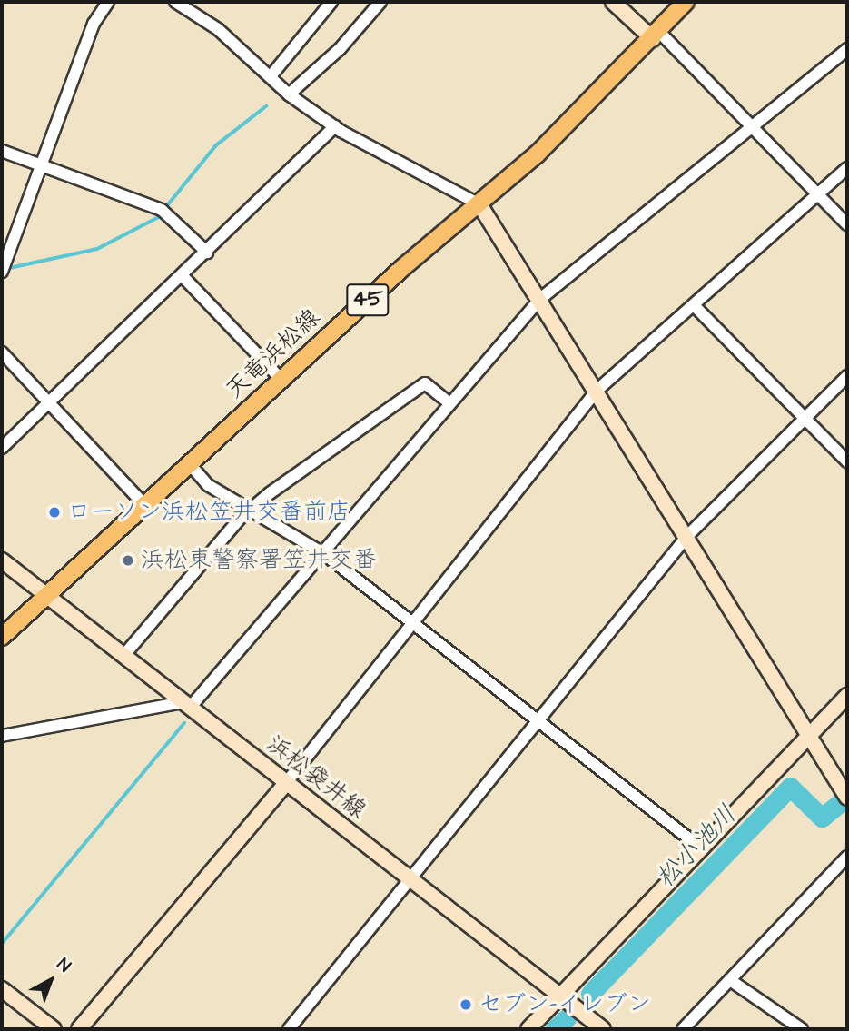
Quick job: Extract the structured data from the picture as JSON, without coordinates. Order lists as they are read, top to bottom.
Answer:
{
  "streets": {
    "main road": ["45", "天竜浜松線"],
    "street": ["浜松袋井線"]
  },
  "crossings": [
    ["天竜浜松線", "浜松袋井線"]
  ],
  "water": ["松小池川"],
  "places": ["ローソン浜松笠井交番前店", "浜松東警察署笠井交番", "セブン-イレブン"],
  "north": "top right"
}
